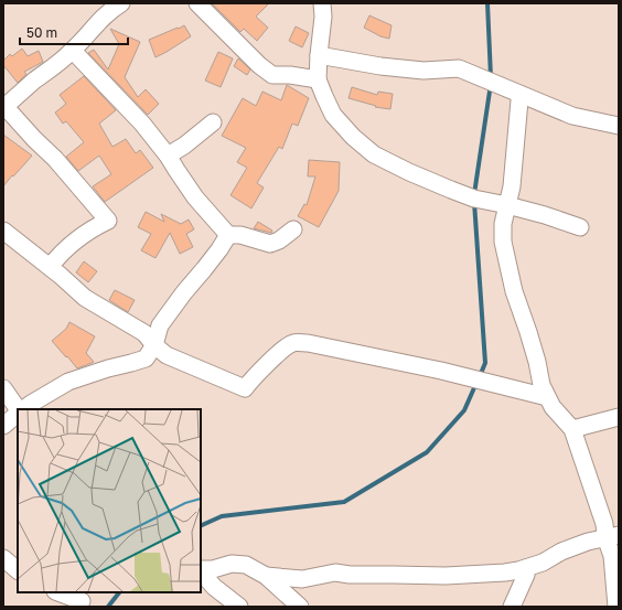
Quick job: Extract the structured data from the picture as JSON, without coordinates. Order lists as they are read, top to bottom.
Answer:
{
  "scale_bar": "50 m"
}
